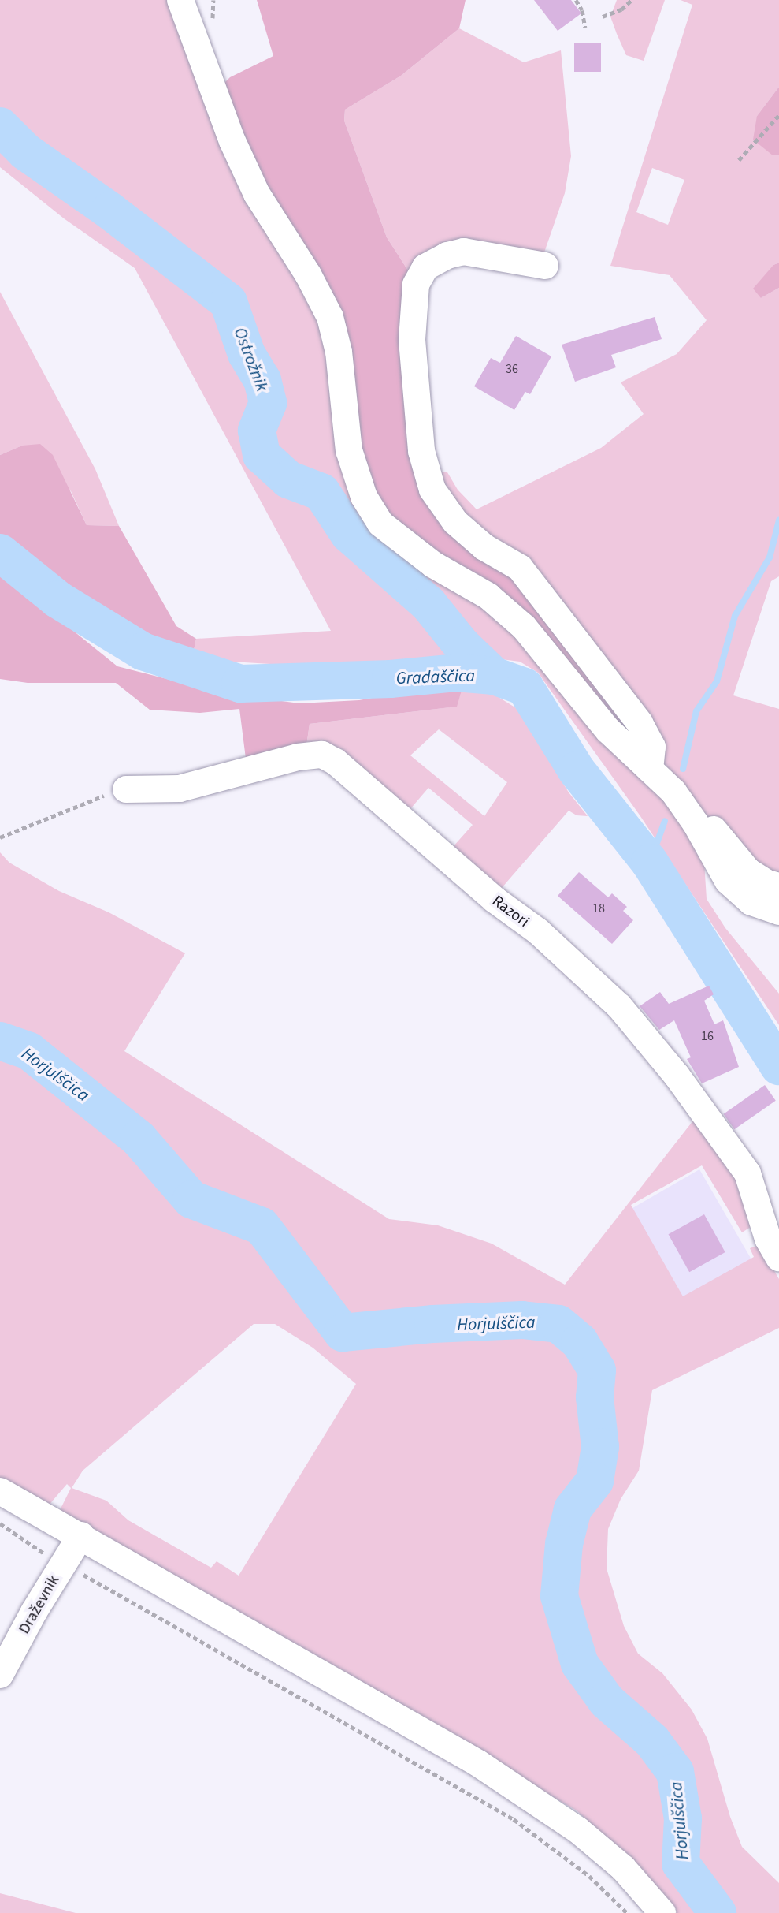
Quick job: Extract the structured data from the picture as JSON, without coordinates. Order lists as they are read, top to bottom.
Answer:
{
  "streets": {
    "street": ["Razori", "Draževnik"]
  },
  "water": ["Ostrožnik", "Gradaščica", "Horjulščica"],
  "house_numbers": ["36", "18", "16"]
}
